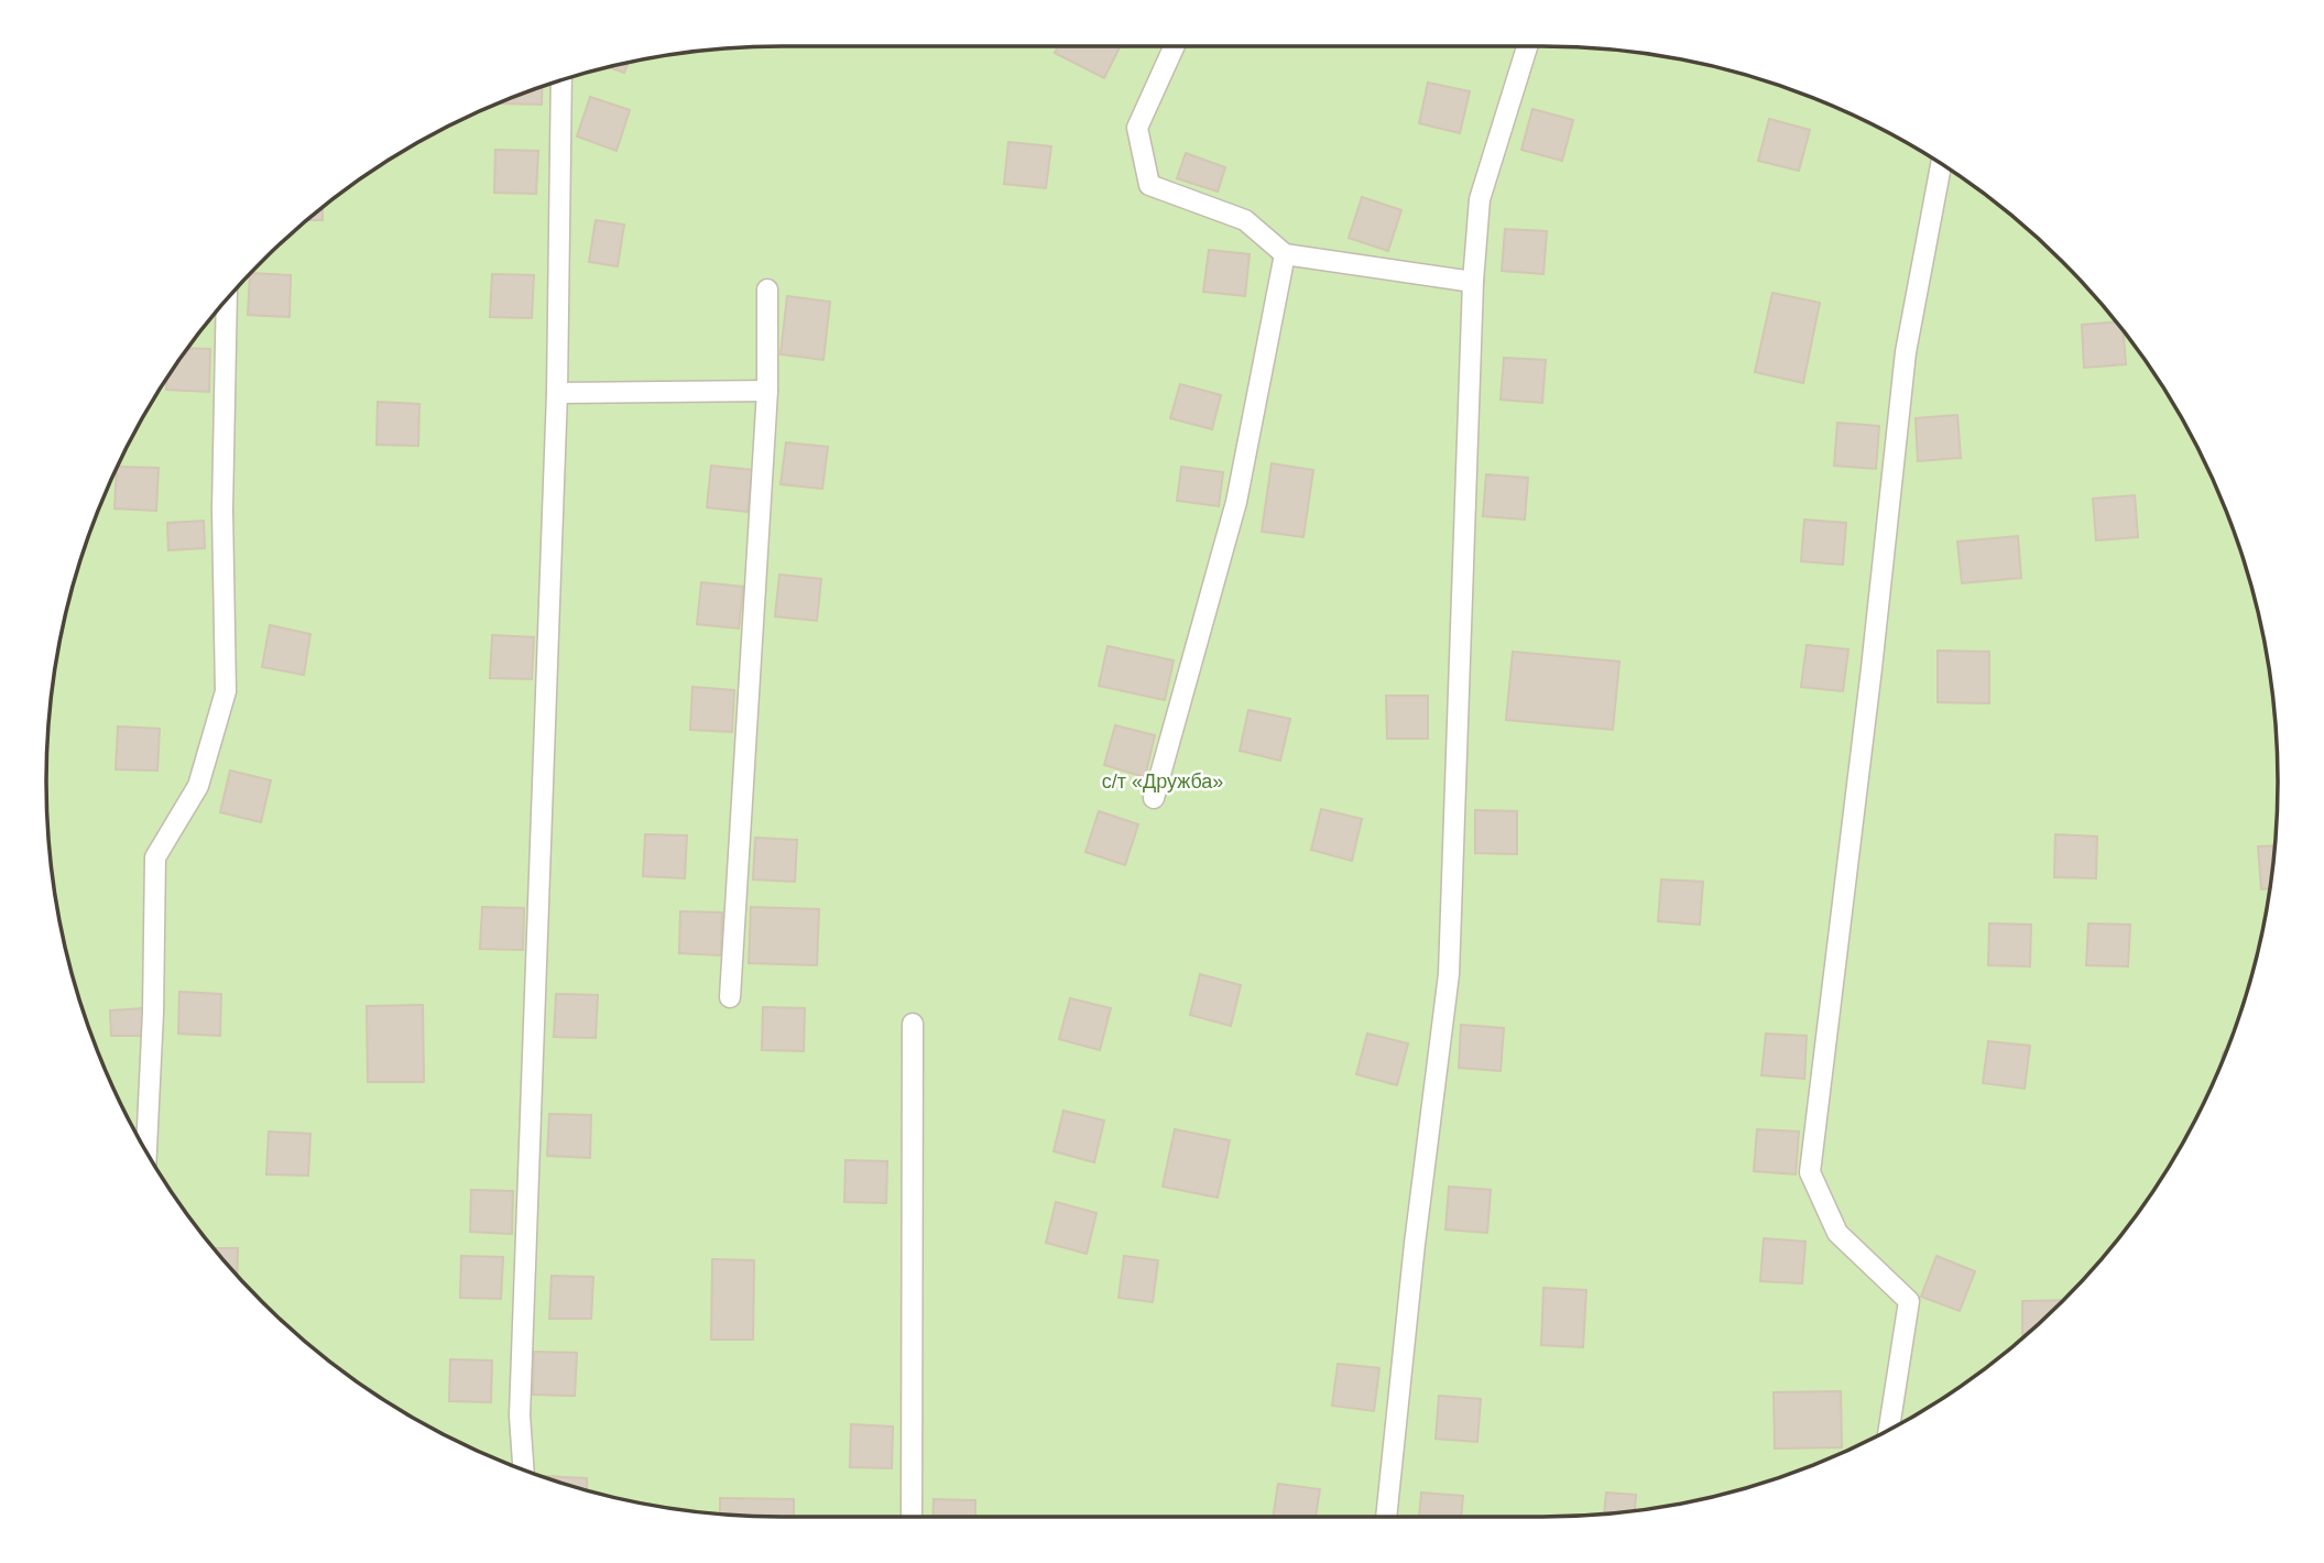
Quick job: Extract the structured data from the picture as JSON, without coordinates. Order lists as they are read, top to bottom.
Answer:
{
  "parks": ["с/т «Дружба»"]
}
